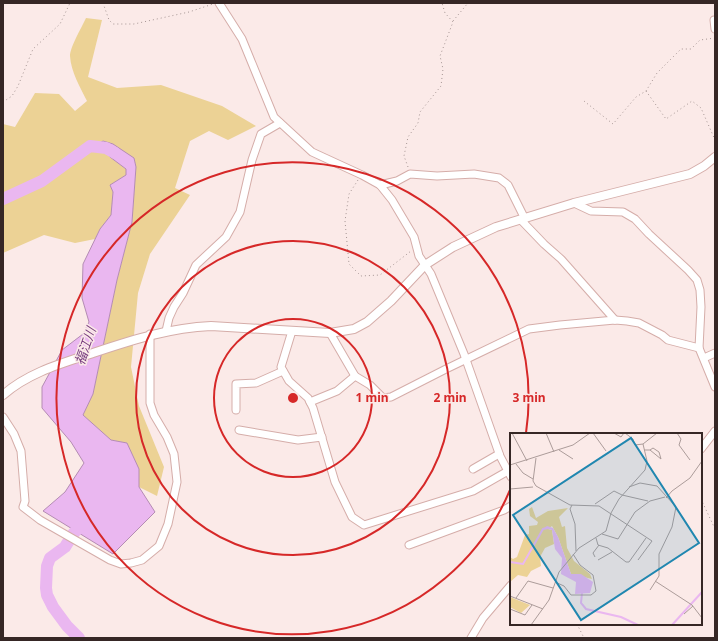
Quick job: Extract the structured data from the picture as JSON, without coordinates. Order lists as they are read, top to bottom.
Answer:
{
  "water": ["福江川"],
  "rings": ["1 min", "2 min", "3 min"]
}
